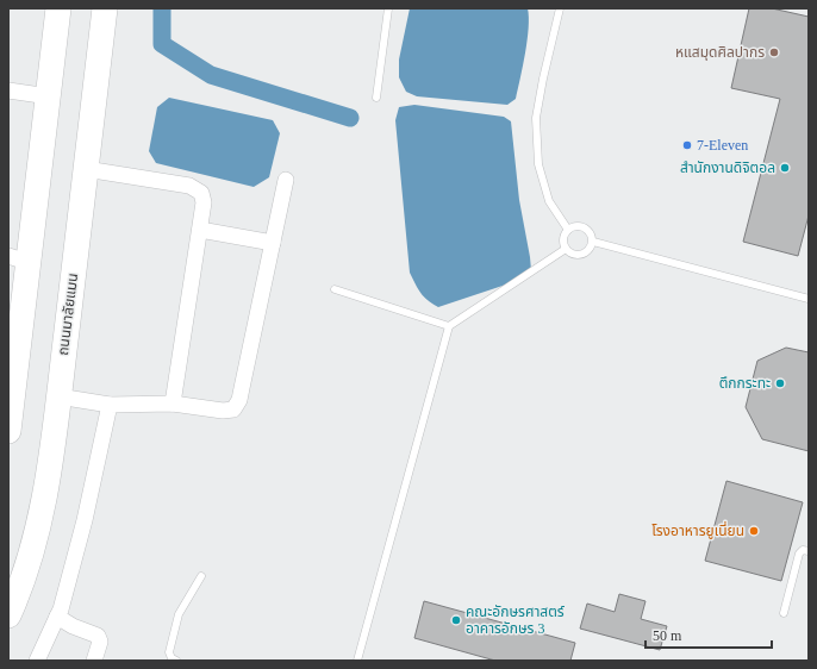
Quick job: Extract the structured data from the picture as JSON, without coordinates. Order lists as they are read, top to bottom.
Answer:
{
  "streets": {
    "highway": ["ถนนมาลัยแมน"]
  },
  "places": [
    "หแสมุดศิลปากร",
    "7-Eleven",
    "สำนักงานดิจิตอล",
    "ตึกกระทะ",
    "โรงอาหารยูเนี่ยน",
    "คณะอักษรศาสตร์ อาคารอักษร 3"
  ],
  "scale_bar": "50 m"
}
